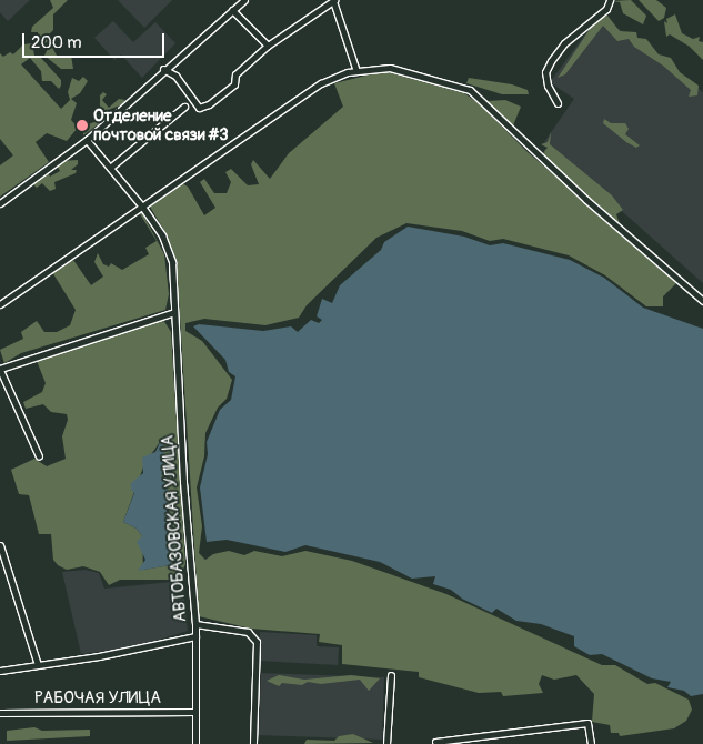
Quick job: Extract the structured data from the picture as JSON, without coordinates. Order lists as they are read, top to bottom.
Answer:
{
  "streets": {
    "street": ["АВТОБАЗОВСКАЯ УЛИЦА", "РАБОЧАЯ УЛИЦА"]
  },
  "crossings": [
    ["АВТОБАЗОВСКАЯ УЛИЦА", "РАБОЧАЯ УЛИЦА"]
  ],
  "places": ["Отделение почтовой связи #3"],
  "scale_bar": "200 m"
}
